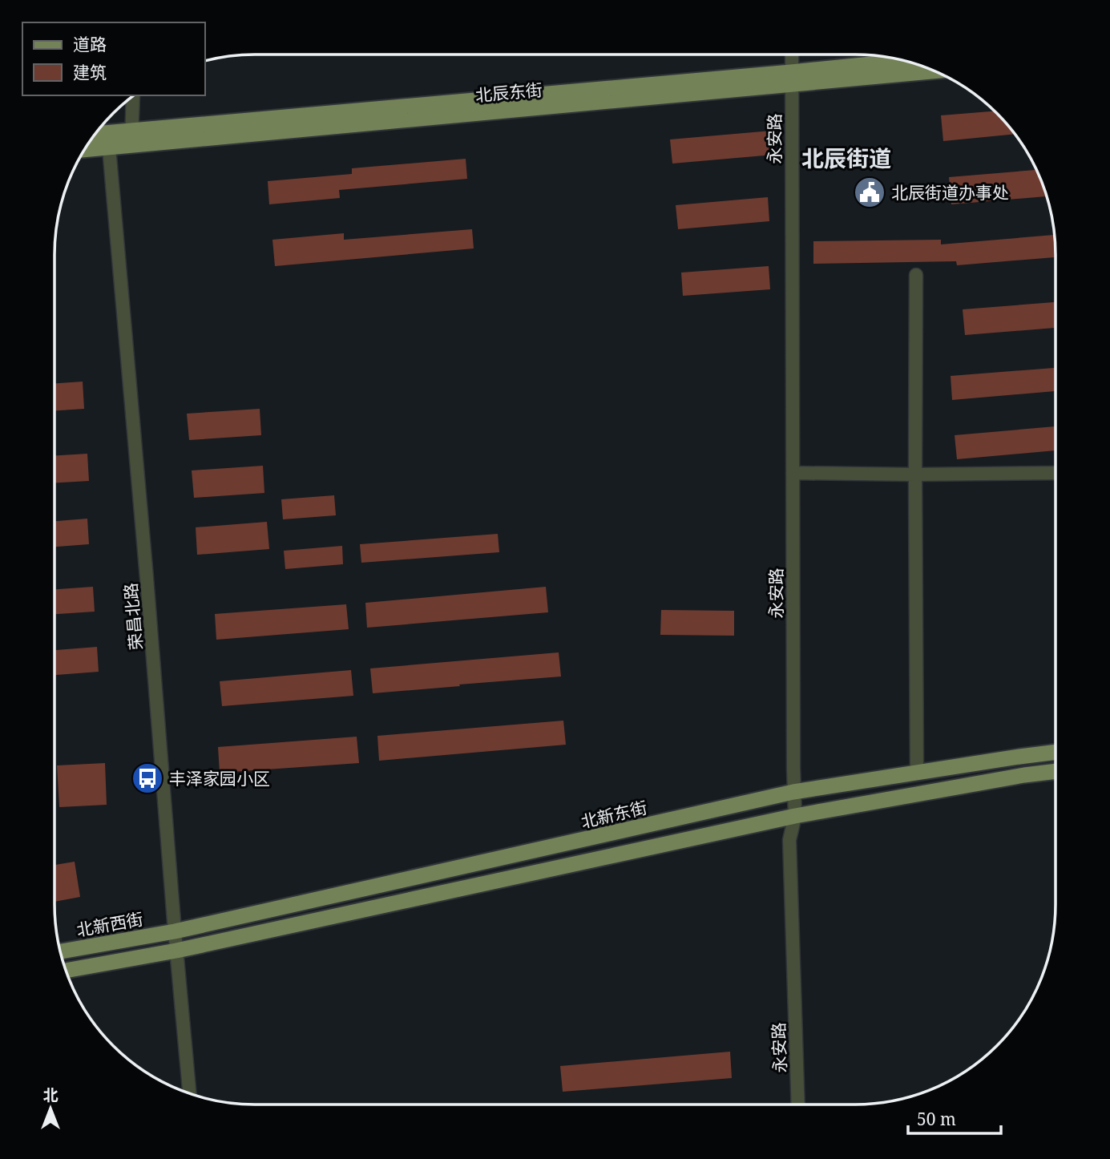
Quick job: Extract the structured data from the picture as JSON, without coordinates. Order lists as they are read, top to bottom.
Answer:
{
  "streets": {
    "main road": ["北辰东街", "北新东街", "北新西街"],
    "street": ["永安路", "荣昌北路"]
  },
  "crossings": [
    ["北辰东街", "永安路"],
    ["北辰东街", "荣昌北路"],
    ["永安路", "北新东街"],
    ["荣昌北路", "北新东街"],
    ["荣昌北路", "北新西街"],
    ["北新东街", "北新西街"]
  ],
  "districts": ["北辰街道"],
  "places": {
    "public building": ["北辰街道办事处"],
    "bus stop": ["丰泽家园小区"]
  },
  "legend": ["道路", "建筑"],
  "scale_bar": "50 m",
  "north": "top"
}
